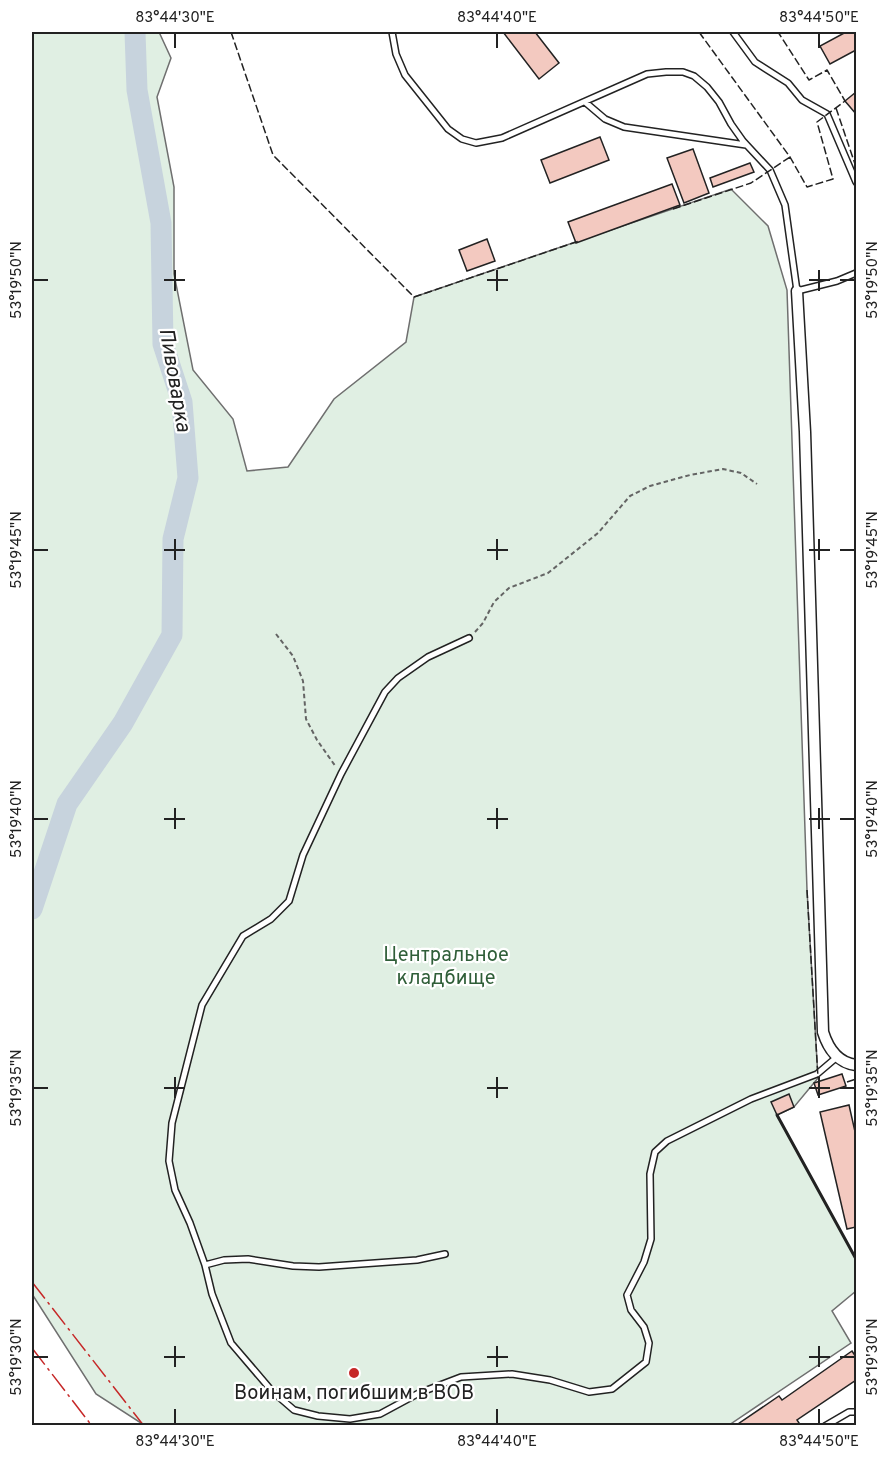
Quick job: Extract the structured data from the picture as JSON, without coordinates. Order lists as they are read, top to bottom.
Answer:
{
  "water": ["Пивоварка"],
  "parks": ["Центральное кладбище"],
  "places": ["Воинам, погибшим в ВОВ"],
  "coordinates": [
    "83°44'30\"E",
    "83°44'40\"E",
    "83°44'50\"E",
    "53°19'50\"N",
    "53°19'45\"N",
    "53°19'40\"N",
    "53°19'35\"N",
    "53°19'30\"N"
  ]
}
